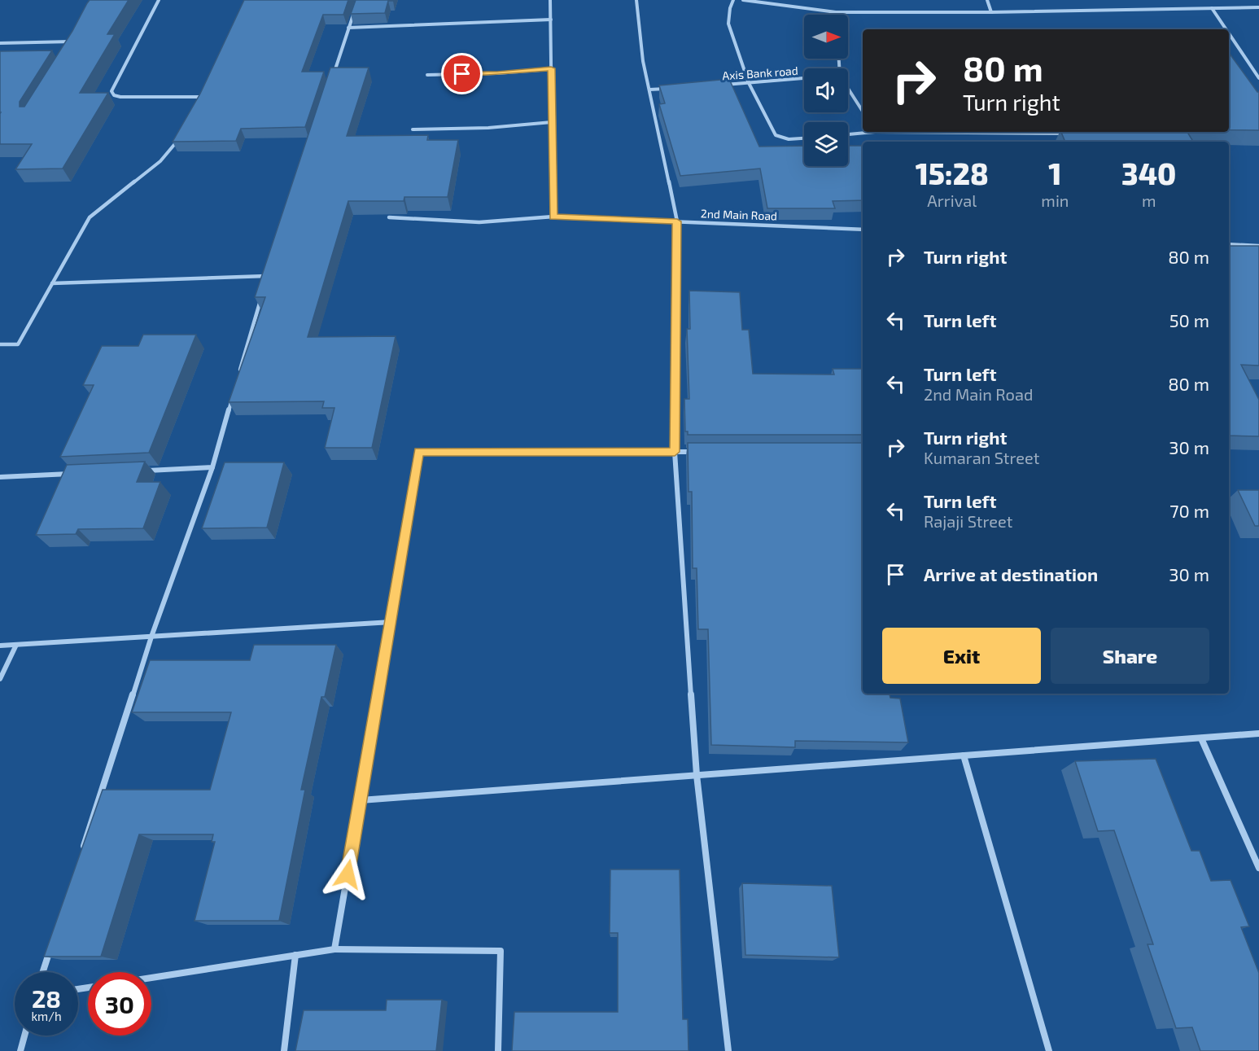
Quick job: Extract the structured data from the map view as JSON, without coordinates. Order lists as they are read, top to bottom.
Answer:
{
  "streets": {
    "street": ["Axis Bank road", "2nd Main Road"]
  },
  "north": "right",
  "page": {
    "turn": ["80 m", "Turn right"],
    "eta": [
      "15:28",
      "Arrival",
      "1",
      "min",
      "340",
      "m"
    ],
    "list": [
      {
        "name": "Turn right",
        "value": "80 m"
      },
      {
        "name": "Turn left",
        "value": "50 m"
      },
      {
        "name": "Turn left",
        "note": "2nd Main Road",
        "value": "80 m"
      },
      {
        "name": "Turn right",
        "note": "Kumaran Street",
        "value": "30 m"
      },
      {
        "name": "Turn left",
        "note": "Rajaji Street",
        "value": "70 m"
      },
      {
        "name": "Arrive at destination",
        "value": "30 m"
      }
    ],
    "buttons": ["Exit", "Share"],
    "speed": "28 km/h",
    "limit": "30"
  }
}
